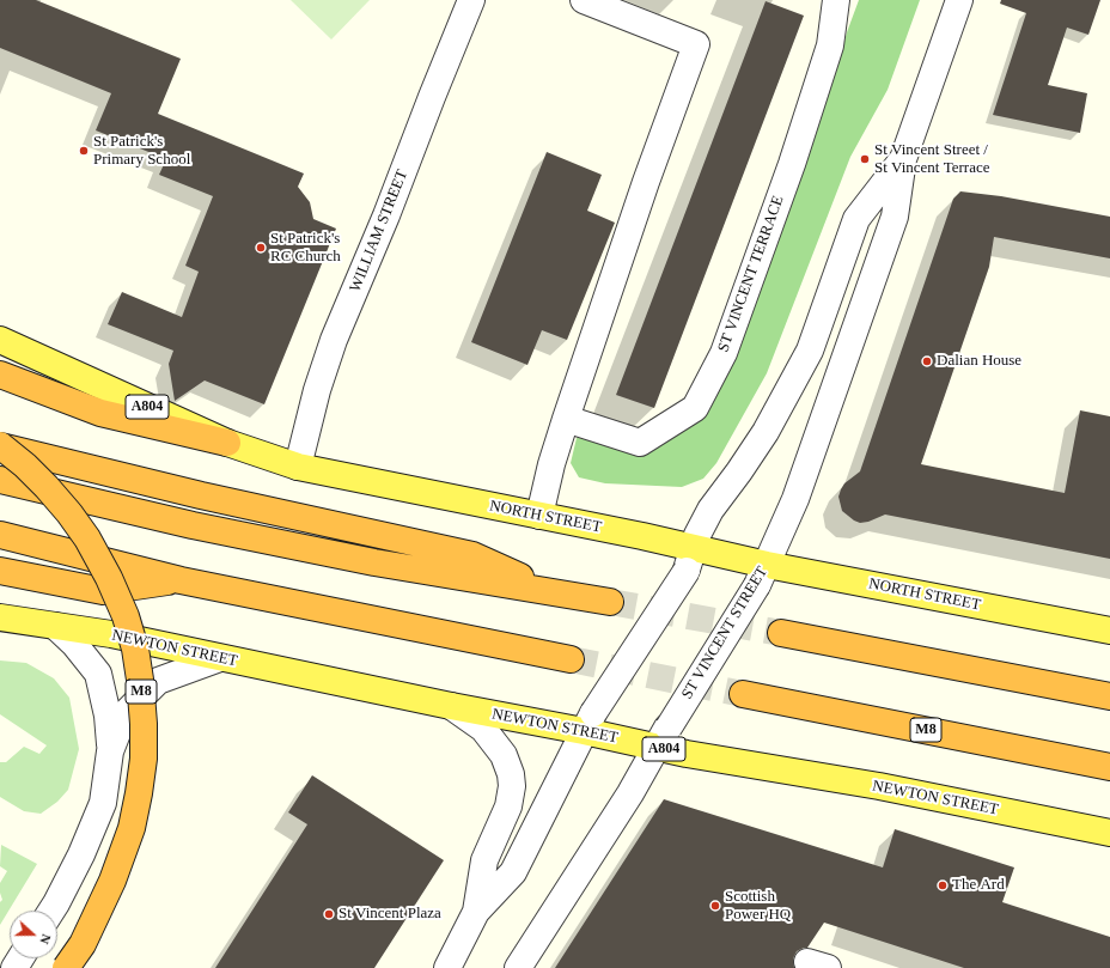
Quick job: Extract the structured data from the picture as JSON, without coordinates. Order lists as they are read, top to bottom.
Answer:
{
  "streets": {
    "highway": ["M8"],
    "main road": ["A804", "NORTH STREET", "NEWTON STREET"],
    "street": ["WILLIAM STREET", "ST VINCENT TERRACE", "ST VINCENT STREET"]
  },
  "crossings": [
    ["WILLIAM STREET", "NORTH STREET"],
    ["NORTH STREET", "ST VINCENT STREET"],
    ["ST VINCENT STREET", "NEWTON STREET"]
  ],
  "places": [
    "St Patrick's Primary School",
    "St Vincent Street / St Vincent Terrace",
    "St Patrick's RC Church",
    "Dalian House",
    "The Ard",
    "Scottish Power HQ",
    "St Vincent Plaza"
  ],
  "north": "right"
}
